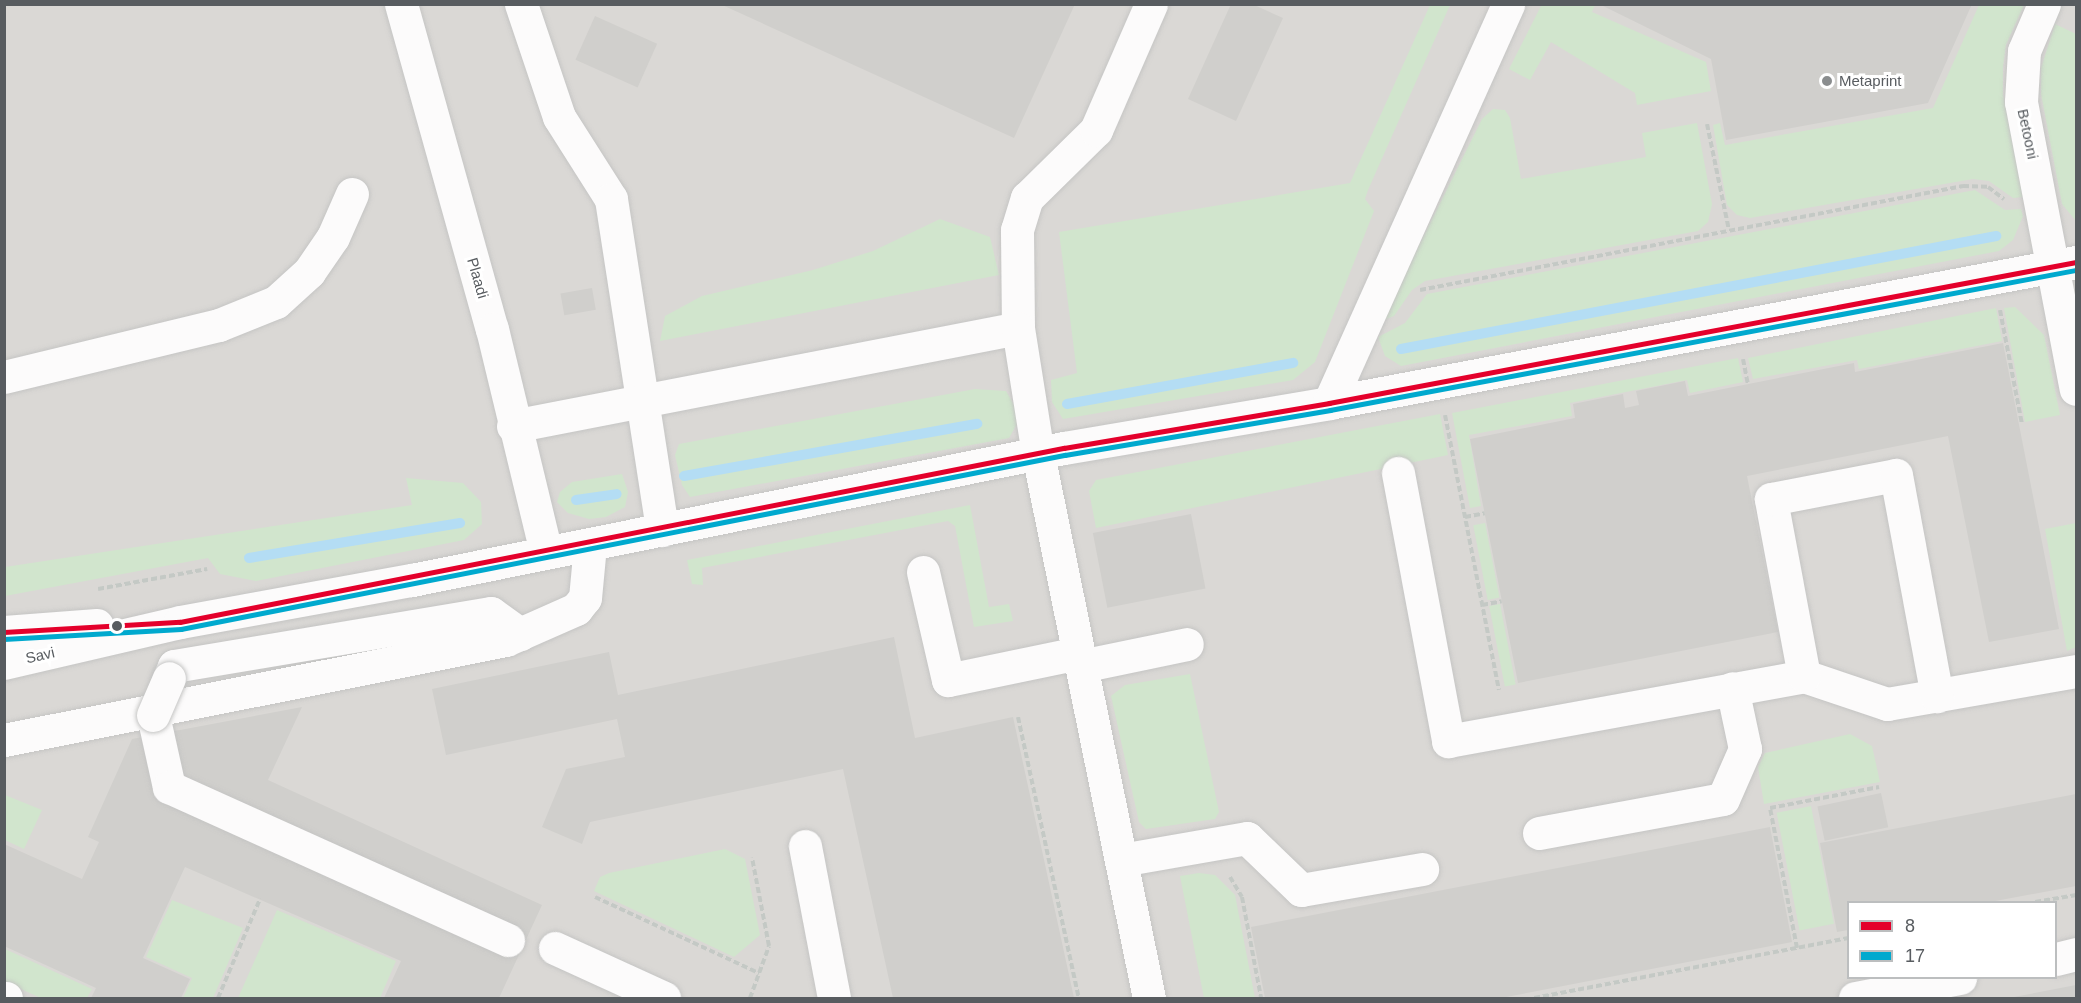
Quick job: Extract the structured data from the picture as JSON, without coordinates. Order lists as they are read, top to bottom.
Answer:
{
  "streets": {
    "street": ["Betooni", "Plaadi", "Savi"]
  },
  "crossings": [
    ["Betooni", "Savi"],
    ["Plaadi", "Savi"]
  ],
  "places": ["Metaprint"],
  "lines": ["transit line 8", "transit line 17"],
  "legend": ["8", "17"]
}
